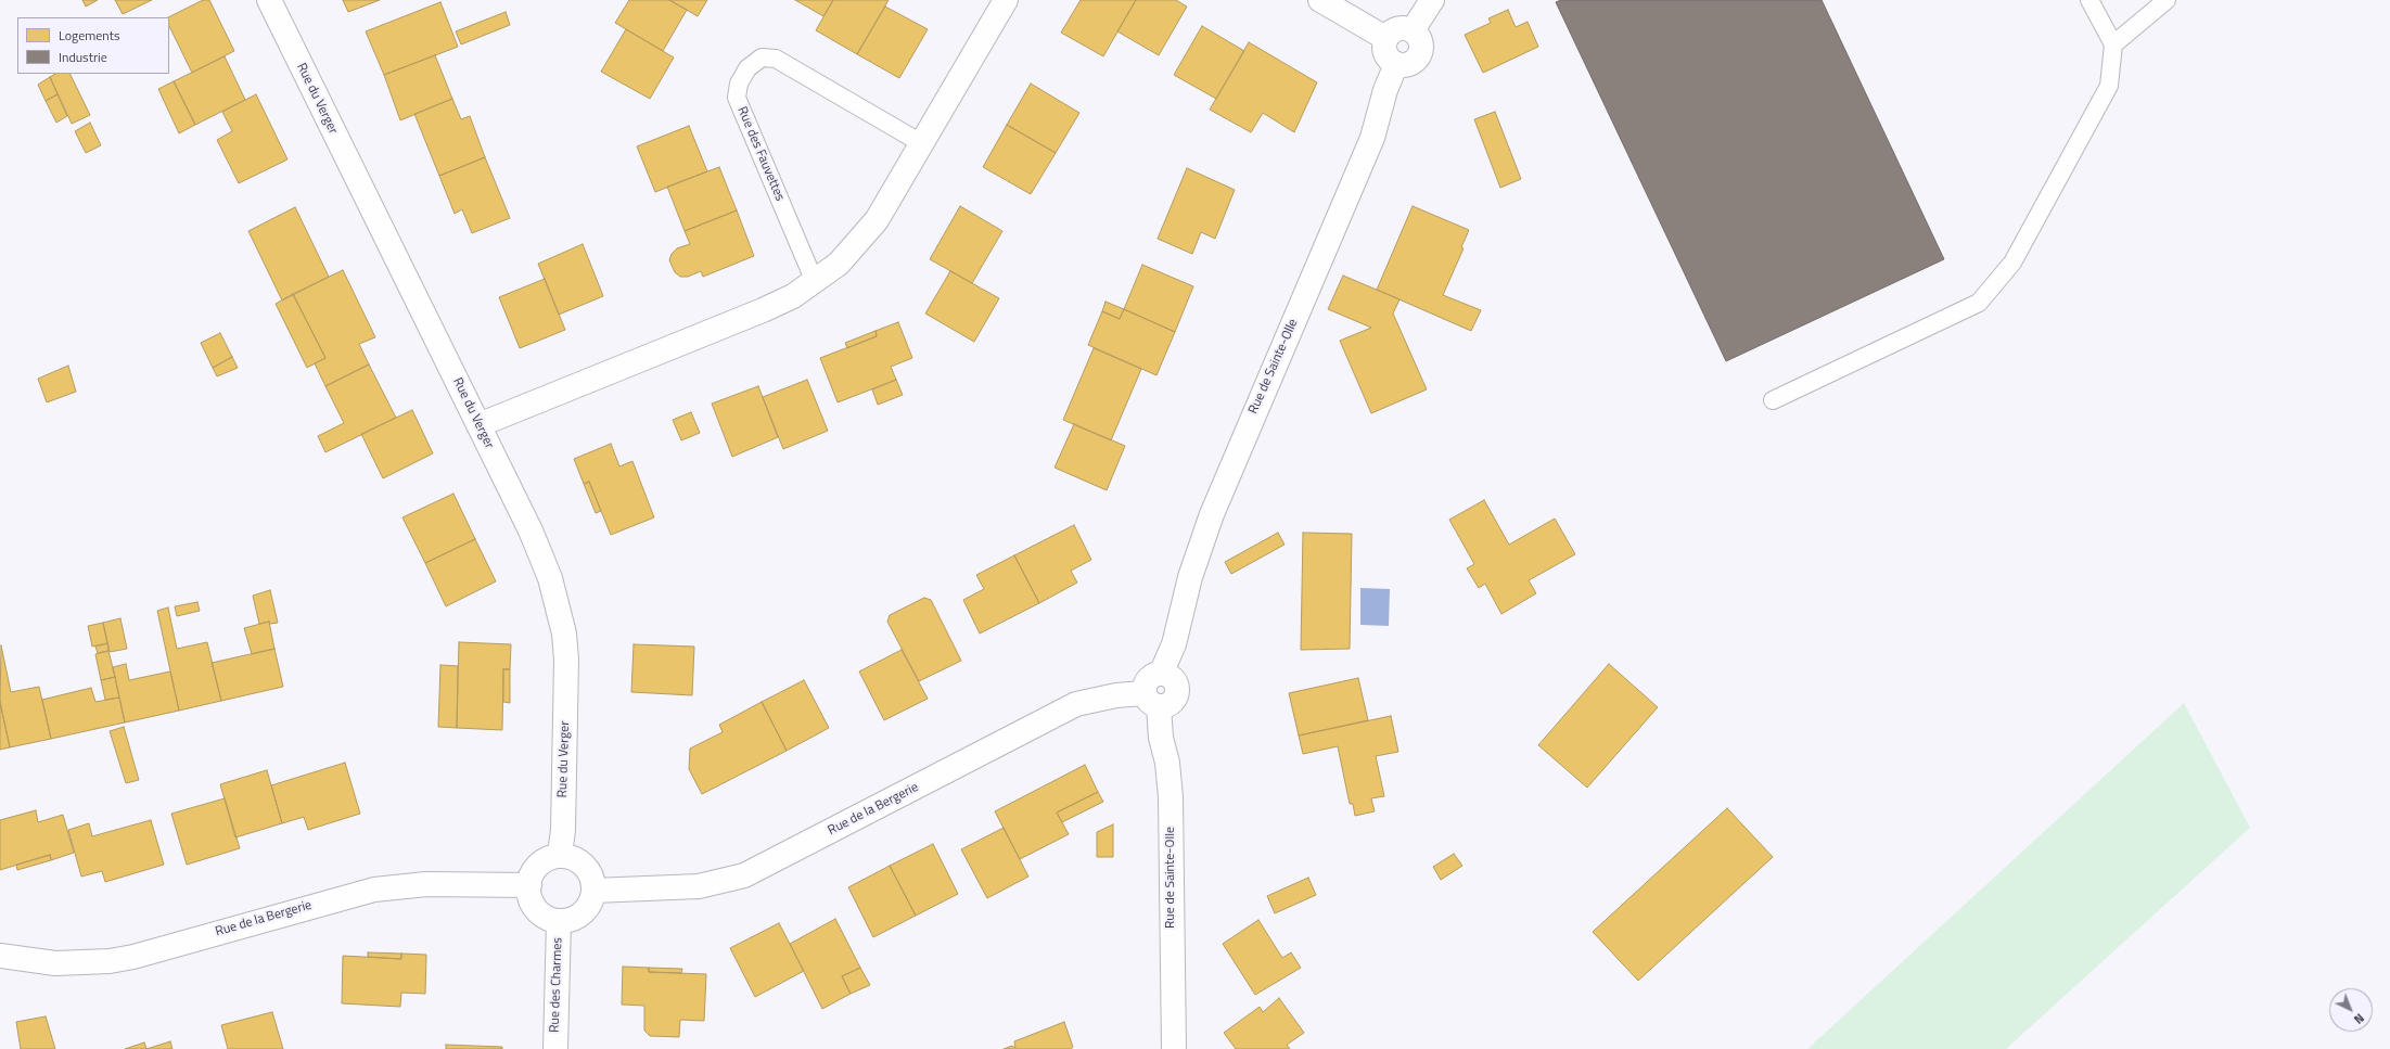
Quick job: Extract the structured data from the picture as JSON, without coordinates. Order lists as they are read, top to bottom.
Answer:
{
  "streets": {
    "street": [
      "Rue du Verger",
      "Rue de Sainte-Olle",
      "Rue de la Bergerie",
      "Rue des Charmes"
    ],
    "lane": ["Rue des Fauvettes"]
  },
  "crossings": [
    ["Rue du Verger", "Rue de la Bergerie"],
    ["Rue du Verger", "Rue des Charmes"],
    ["Rue de Sainte-Olle", "Rue de la Bergerie"],
    ["Rue de la Bergerie", "Rue des Charmes"]
  ],
  "legend": ["Logements", "Industrie"],
  "north": "bottom right"
}
